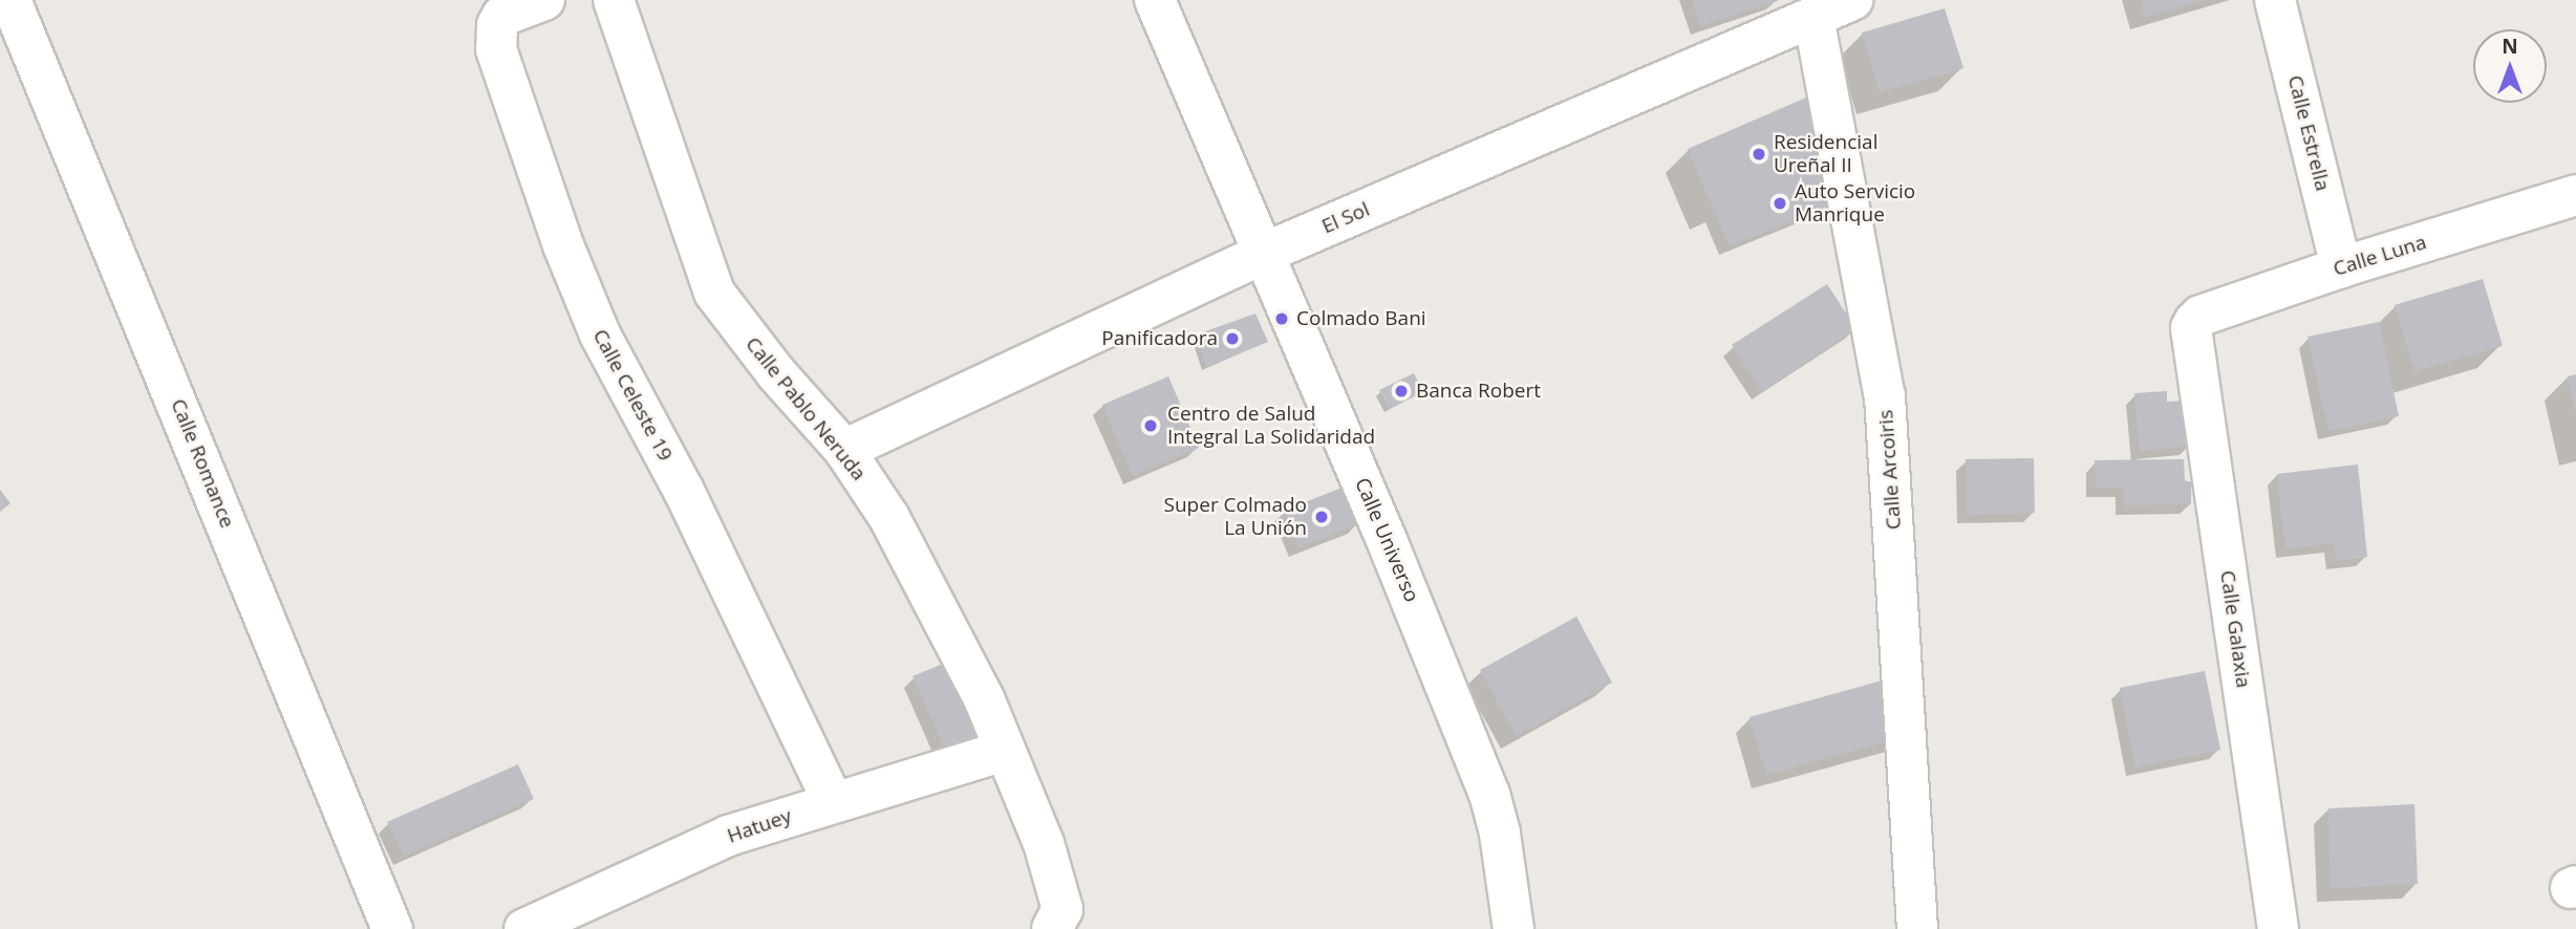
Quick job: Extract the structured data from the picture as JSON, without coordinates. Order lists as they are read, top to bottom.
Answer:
{
  "streets": {
    "street": [
      "Calle Estrella",
      "El Sol",
      "Calle Luna",
      "Calle Celeste 19",
      "Calle Pablo Neruda",
      "Calle Romance",
      "Calle Arcoiris",
      "Calle Universo",
      "Calle Galaxia",
      "Hatuey"
    ]
  },
  "crossings": [
    ["Calle Estrella", "Calle Luna"],
    ["El Sol", "Calle Pablo Neruda"],
    ["El Sol", "Calle Arcoiris"],
    ["El Sol", "Calle Universo"],
    ["Calle Luna", "Calle Galaxia"],
    ["Calle Celeste 19", "Hatuey"],
    ["Calle Pablo Neruda", "Hatuey"]
  ],
  "places": [
    "Residencial Ureñal II",
    "Auto Servicio Manrique",
    "Colmado Bani",
    "Panificadora",
    "Banca Robert",
    "Centro de Salud Integral La Solidaridad",
    "Super Colmado La Unión"
  ],
  "north": "top"
}
